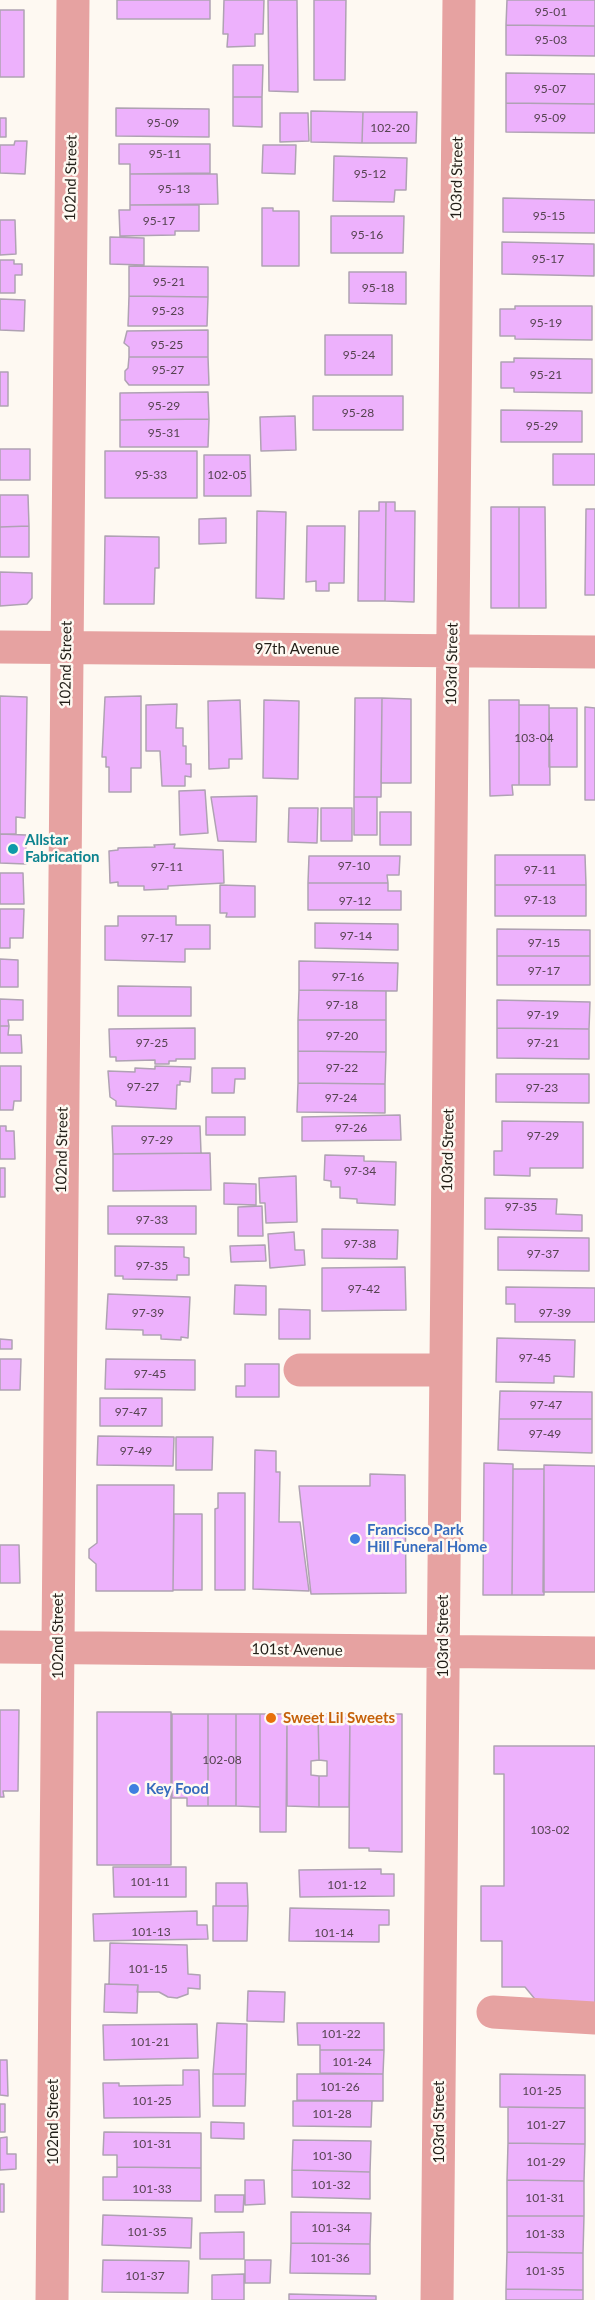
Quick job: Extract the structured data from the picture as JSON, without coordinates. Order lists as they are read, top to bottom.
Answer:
{
  "streets": {
    "street": [
      "102nd Street",
      "103rd Street",
      "97th Avenue",
      "101st Avenue"
    ]
  },
  "crossings": [
    ["102nd Street", "97th Avenue"],
    ["102nd Street", "101st Avenue"],
    ["103rd Street", "97th Avenue"],
    ["103rd Street", "101st Avenue"]
  ],
  "places": [
    "Allstar Fabrication",
    "Francisco Park Hill Funeral Home",
    "Sweet Lil Sweets",
    "Key Food"
  ],
  "house_numbers": [
    "95-01",
    "95-03",
    "95-07",
    "95-09",
    "95-09",
    "102-20",
    "95-11",
    "95-12",
    "95-13",
    "95-15",
    "95-17",
    "95-16",
    "95-17",
    "95-21",
    "95-18",
    "95-23",
    "95-19",
    "95-25",
    "95-24",
    "95-27",
    "95-21",
    "95-29",
    "95-28",
    "95-29",
    "95-31",
    "95-33",
    "102-05",
    "103-04",
    "97-10",
    "97-11",
    "97-11",
    "97-13",
    "97-12",
    "97-14",
    "97-17",
    "97-15",
    "97-17",
    "97-16",
    "97-18",
    "97-19",
    "97-20",
    "97-25",
    "97-21",
    "97-22",
    "97-27",
    "97-23",
    "97-24",
    "97-26",
    "97-29",
    "97-29",
    "97-34",
    "97-35",
    "97-33",
    "97-38",
    "97-37",
    "97-35",
    "97-42",
    "97-39",
    "97-39",
    "97-45",
    "97-45",
    "97-47",
    "97-47",
    "97-49",
    "97-49",
    "102-08",
    "103-02",
    "101-11",
    "101-12",
    "101-13",
    "101-14",
    "101-15",
    "101-22",
    "101-21",
    "101-24",
    "101-26",
    "101-25",
    "101-25",
    "101-28",
    "101-27",
    "101-31",
    "101-30",
    "101-29",
    "101-32",
    "101-33",
    "101-31",
    "101-34",
    "101-35",
    "101-33",
    "101-36",
    "101-35",
    "101-37"
  ]
}
